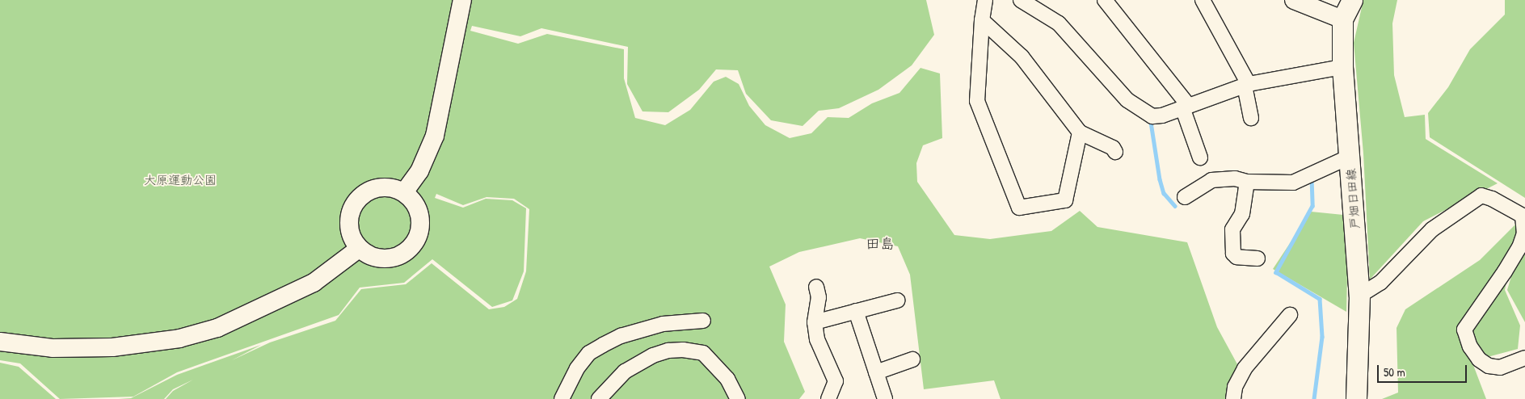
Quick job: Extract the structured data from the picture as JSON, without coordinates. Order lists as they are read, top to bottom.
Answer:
{
  "streets": {
    "main road": ["戸畑日田線"]
  },
  "districts": ["田島"],
  "parks": ["大原運動公園"],
  "scale_bar": "50 m"
}
